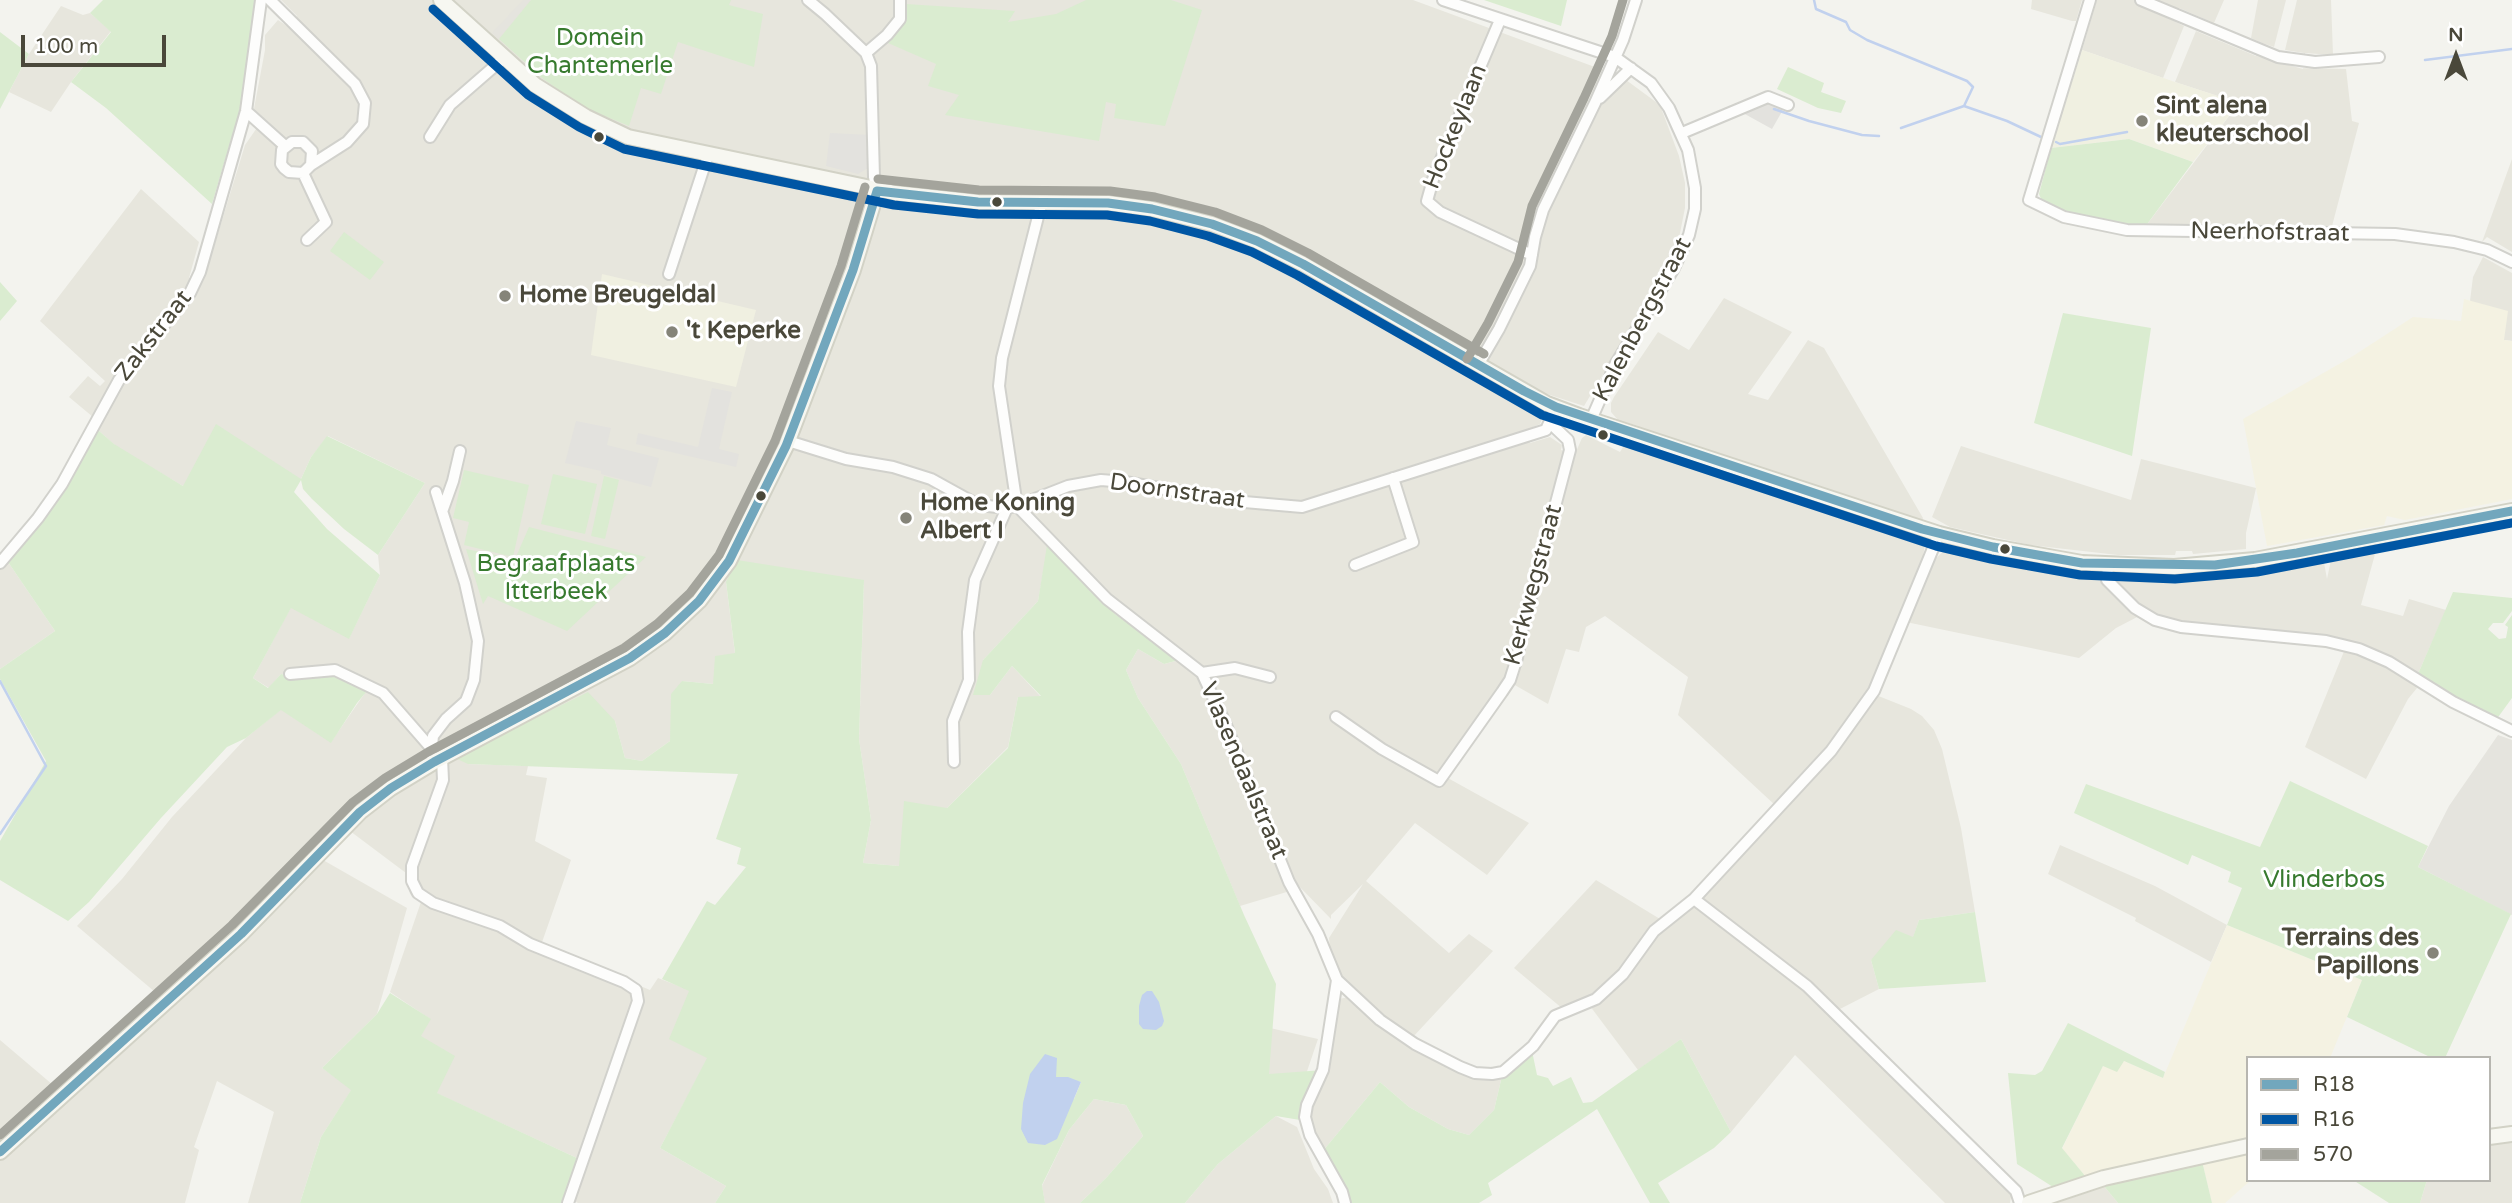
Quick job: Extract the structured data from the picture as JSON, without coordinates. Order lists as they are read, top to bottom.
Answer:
{
  "streets": {
    "street": [
      "Hockeylaan",
      "Neerhofstraat",
      "Kalenbergstraat",
      "Zakstraat",
      "Doornstraat",
      "Kerkwegstraat",
      "Vlasendaalstraat"
    ]
  },
  "crossings": [
    ["Hockeylaan", "Kalenbergstraat"],
    ["Doornstraat", "Kerkwegstraat"],
    ["Doornstraat", "Vlasendaalstraat"]
  ],
  "parks": ["Domein Chantemerle", "Begraafplaats Itterbeek", "Vlinderbos"],
  "places": [
    "Sint alena kleuterschool",
    "Home Breugeldal",
    "'t Keperke",
    "Home Koning Albert I",
    "Terrains des Papillons"
  ],
  "lines": ["transit line 570", "transit line R16", "transit line R18"],
  "legend": ["R18", "R16", "570"],
  "scale_bar": "100 m",
  "north": "top"
}
